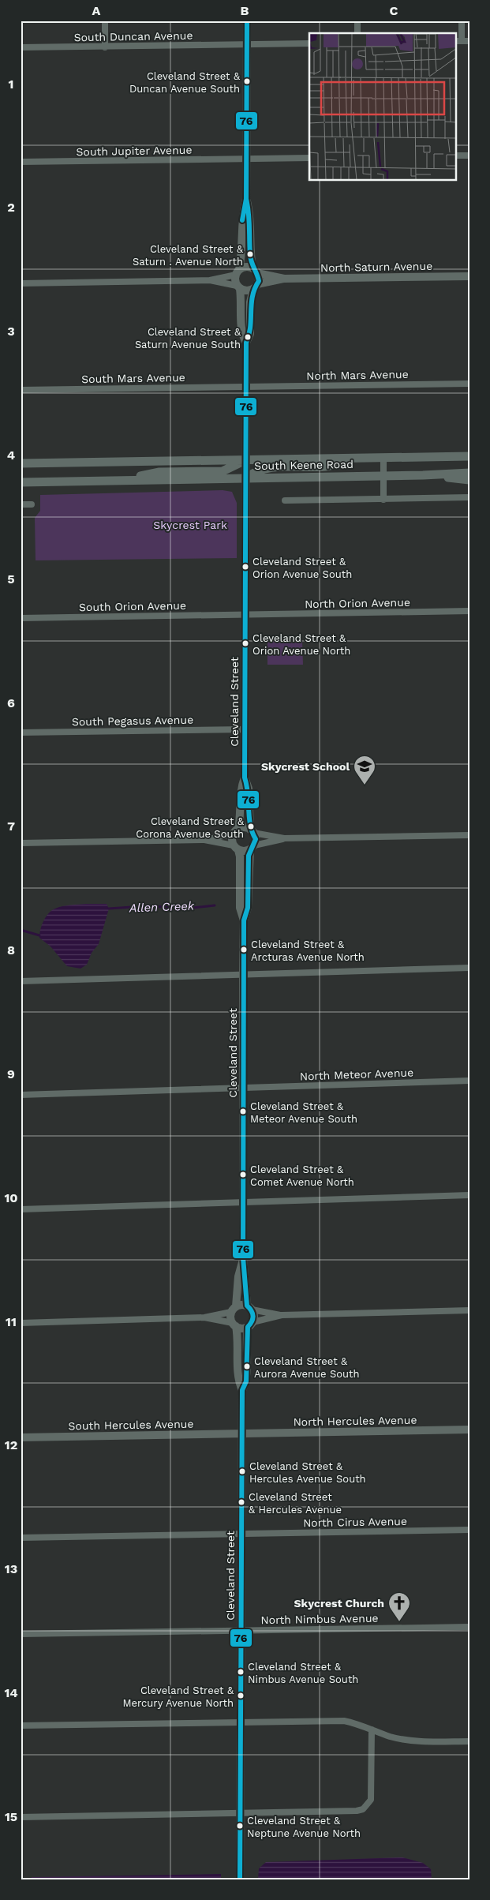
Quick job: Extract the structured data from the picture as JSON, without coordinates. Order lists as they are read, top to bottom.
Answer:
{
  "streets": {
    "main road": ["South Keene Road"],
    "street": [
      "South Duncan Avenue",
      "South Jupiter Avenue",
      "North Saturn Avenue",
      "North Mars Avenue",
      "South Mars Avenue",
      "North Orion Avenue",
      "South Orion Avenue",
      "Cleveland Street",
      "South Pegasus Avenue",
      "North Meteor Avenue",
      "North Hercules Avenue",
      "South Hercules Avenue",
      "North Cirus Avenue",
      "North Nimbus Avenue"
    ]
  },
  "crossings": [
    ["North Saturn Avenue", "Cleveland Street"],
    ["North Mars Avenue", "South Mars Avenue"],
    ["North Mars Avenue", "Cleveland Street"],
    ["South Mars Avenue", "Cleveland Street"],
    ["South Keene Road", "Cleveland Street"],
    ["North Orion Avenue", "South Orion Avenue"],
    ["North Orion Avenue", "Cleveland Street"],
    ["South Orion Avenue", "Cleveland Street"],
    ["Cleveland Street", "South Pegasus Avenue"],
    ["Cleveland Street", "North Meteor Avenue"],
    ["Cleveland Street", "North Hercules Avenue"],
    ["Cleveland Street", "South Hercules Avenue"],
    ["Cleveland Street", "North Cirus Avenue"],
    ["Cleveland Street", "North Nimbus Avenue"],
    ["North Hercules Avenue", "South Hercules Avenue"]
  ],
  "water": ["Allen Creek"],
  "parks": ["Skycrest Park"],
  "places": {
    "other": [
      "Cleveland Street & Duncan Avenue South",
      "Cleveland Street & Saturn . Avenue North",
      "Cleveland Street & Saturn Avenue South",
      "Cleveland Street & Orion Avenue South",
      "Cleveland Street & Orion Avenue North",
      "Cleveland Street & Corona Avenue South",
      "Cleveland Street & Arcturas Avenue North",
      "Cleveland Street & Meteor Avenue South",
      "Cleveland Street & Comet Avenue North",
      "Cleveland Street & Aurora Avenue South",
      "Cleveland Street & Hercules Avenue South",
      "Cleveland Street & Hercules Avenue",
      "Cleveland Street & Nimbus Avenue South",
      "Cleveland Street & Mercury Avenue North",
      "Cleveland Street & Neptune Avenue North"
    ],
    "school or university": ["Skycrest School"],
    "church": ["Skycrest Church"]
  },
  "lines": ["transit line 76"],
  "grid": {
    "columns": ["A", "B", "C"],
    "rows": [
      "1",
      "2",
      "3",
      "4",
      "5",
      "6",
      "7",
      "8",
      "9",
      "10",
      "11",
      "12",
      "13",
      "14",
      "15"
    ]
  }
}
